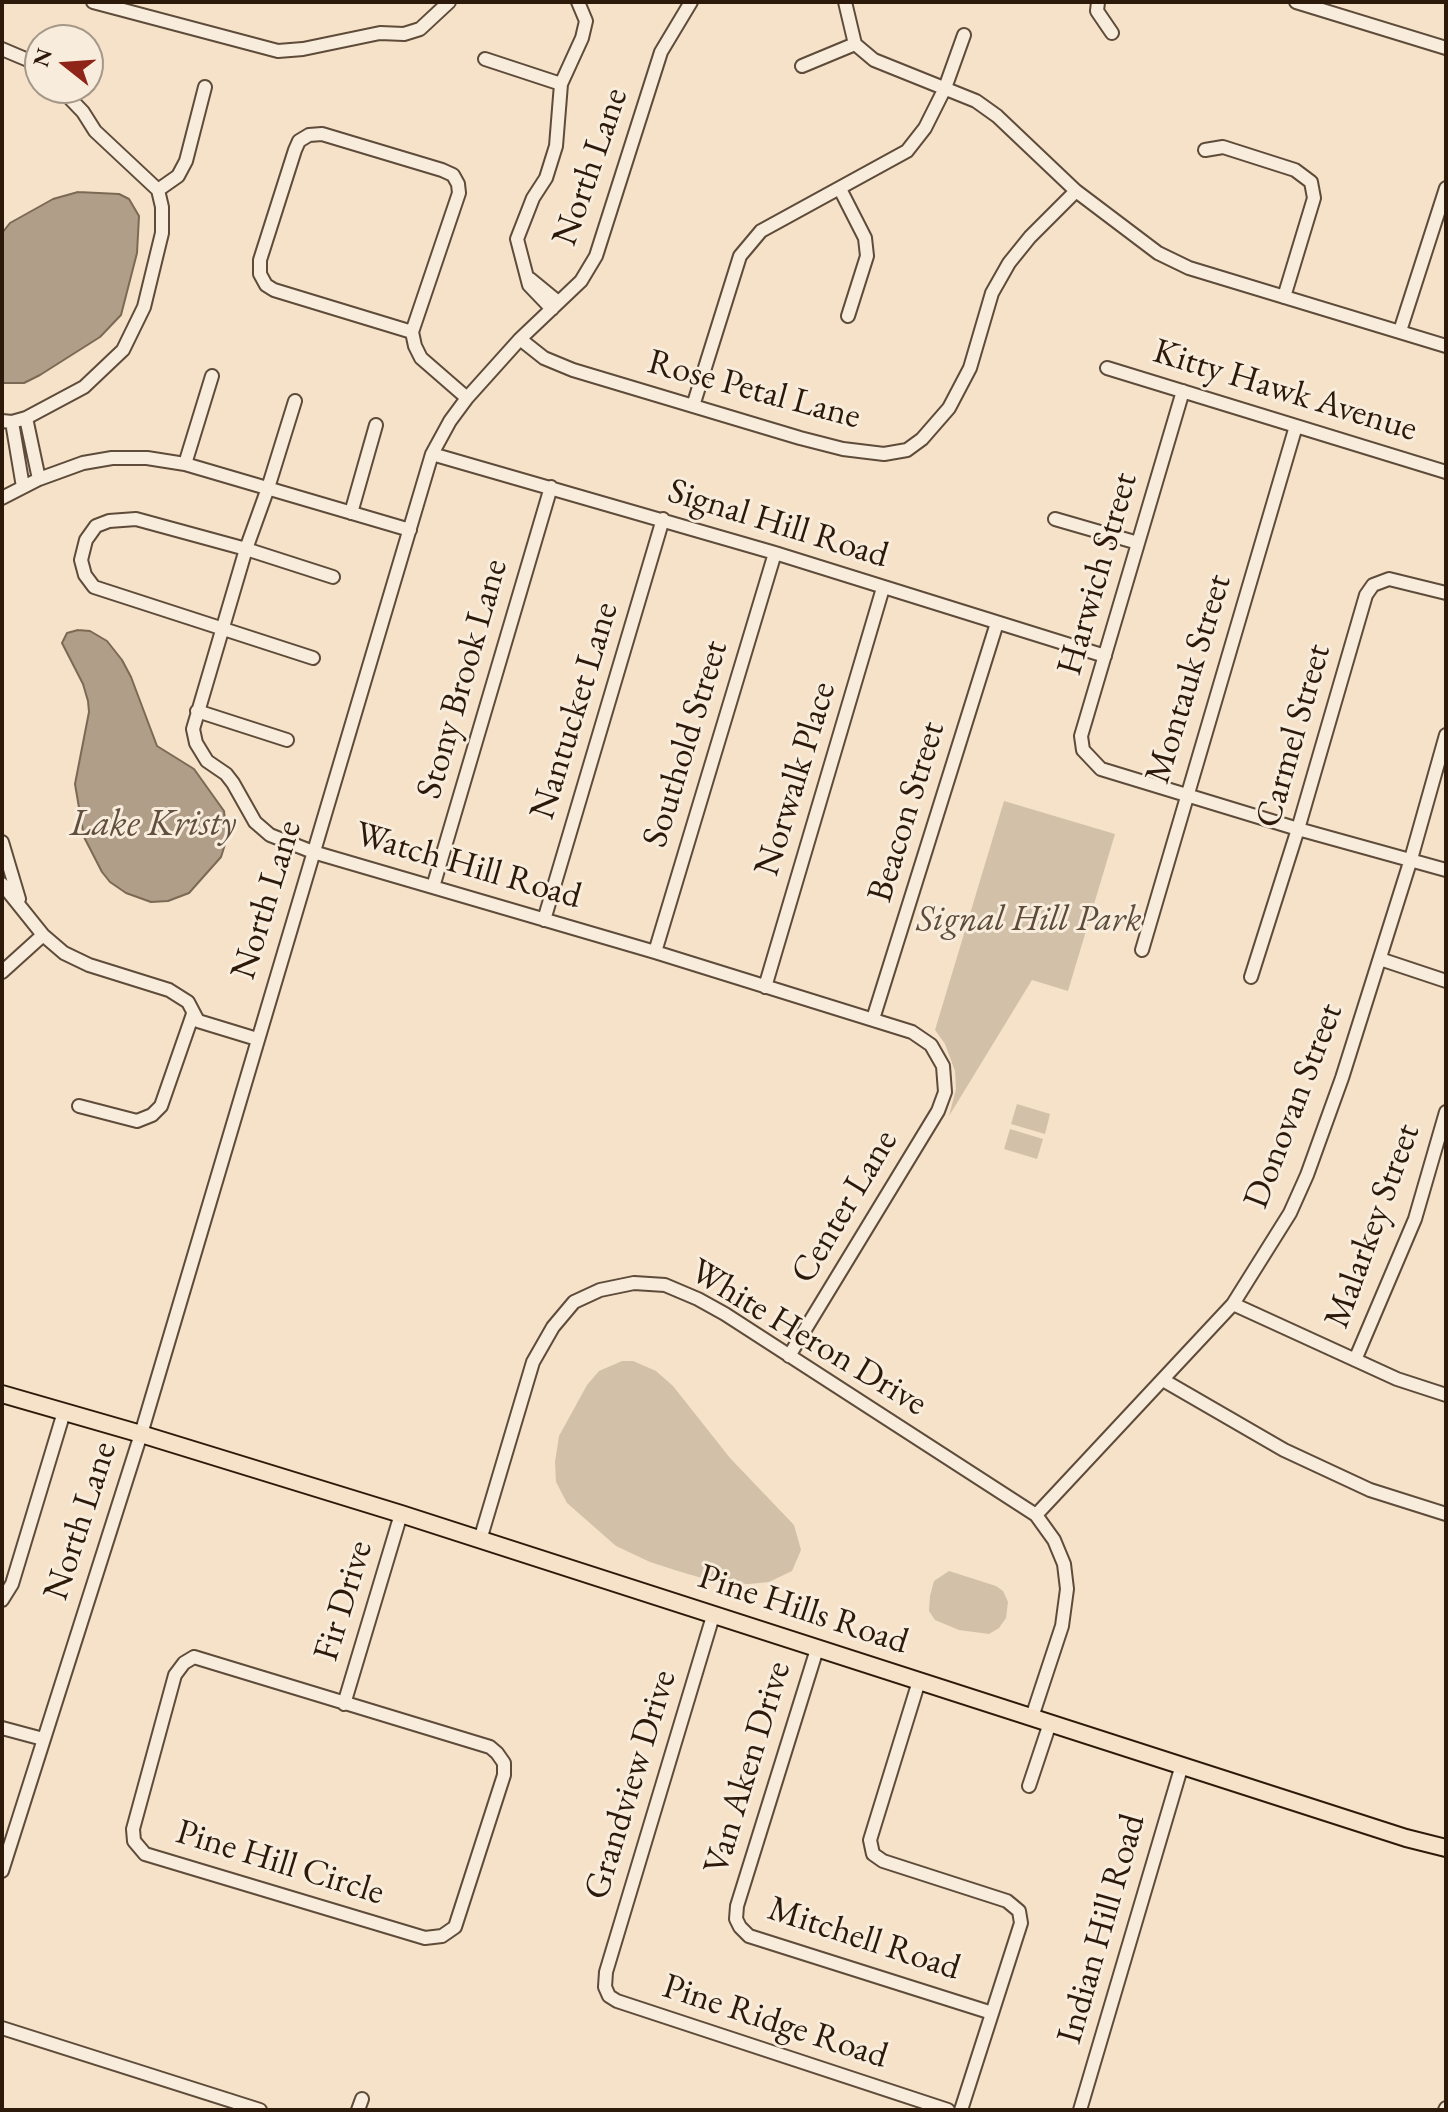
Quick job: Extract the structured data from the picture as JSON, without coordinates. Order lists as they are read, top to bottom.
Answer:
{
  "streets": {
    "main road": ["Pine Hills Road"],
    "street": [
      "North Lane",
      "Rose Petal Lane",
      "Kitty Hawk Avenue",
      "Signal Hill Road",
      "Harwich Street",
      "Stony Brook Lane",
      "Montauk Street",
      "Nantucket Lane",
      "Carmel Street",
      "Southold Street",
      "Norwalk Place",
      "Beacon Street",
      "Watch Hill Road",
      "Donovan Street",
      "Center Lane",
      "Malarkey Street",
      "White Heron Drive",
      "Fir Drive",
      "Van Aken Drive",
      "Grandview Drive",
      "Pine Hill Circle",
      "Indian Hill Road",
      "Mitchell Road",
      "Pine Ridge Road"
    ]
  },
  "crossings": [
    ["North Lane", "Rose Petal Lane"],
    ["North Lane", "Signal Hill Road"],
    ["North Lane", "Watch Hill Road"],
    ["North Lane", "Pine Hills Road"],
    ["Kitty Hawk Avenue", "Harwich Street"],
    ["Kitty Hawk Avenue", "Montauk Street"],
    ["Signal Hill Road", "Harwich Street"],
    ["Signal Hill Road", "Stony Brook Lane"],
    ["Signal Hill Road", "Nantucket Lane"],
    ["Signal Hill Road", "Southold Street"],
    ["Signal Hill Road", "Norwalk Place"],
    ["Signal Hill Road", "Beacon Street"],
    ["Harwich Street", "Montauk Street"],
    ["Stony Brook Lane", "Watch Hill Road"],
    ["Nantucket Lane", "Watch Hill Road"],
    ["Southold Street", "Watch Hill Road"],
    ["Norwalk Place", "Watch Hill Road"],
    ["Beacon Street", "Watch Hill Road"],
    ["Watch Hill Road", "Center Lane"],
    ["Donovan Street", "White Heron Drive"],
    ["Center Lane", "White Heron Drive"],
    ["White Heron Drive", "Pine Hills Road"],
    ["Fir Drive", "Pine Hills Road"],
    ["Fir Drive", "Pine Hill Circle"],
    ["Pine Hills Road", "Van Aken Drive"],
    ["Pine Hills Road", "Grandview Drive"],
    ["Pine Hills Road", "Indian Hill Road"],
    ["Van Aken Drive", "Mitchell Road"],
    ["Grandview Drive", "Pine Ridge Road"]
  ],
  "water": ["Lake Kristy"],
  "parks": ["Signal Hill Park"],
  "north": "left"
}
